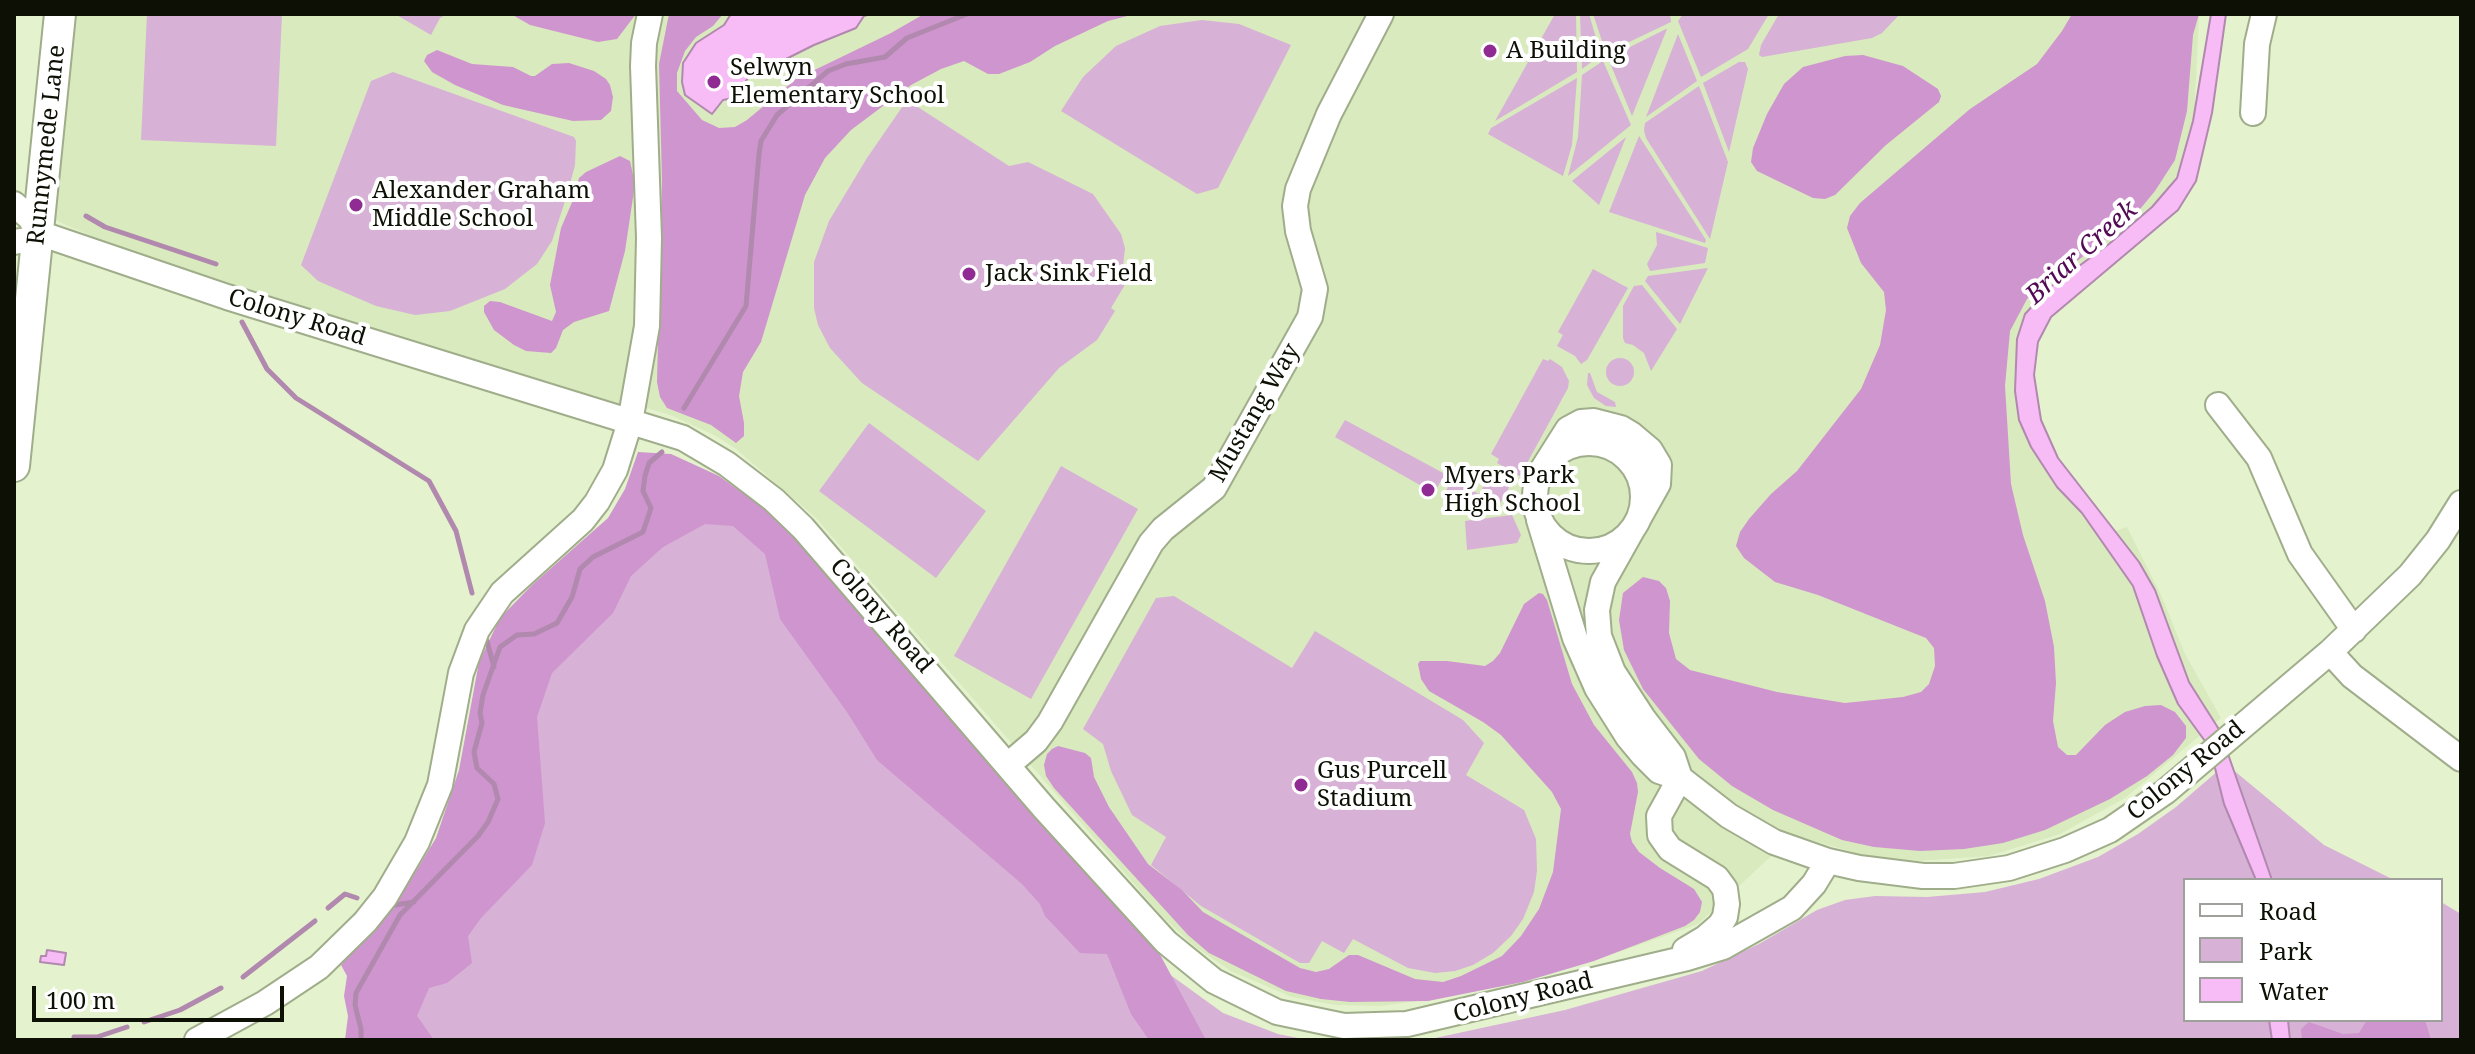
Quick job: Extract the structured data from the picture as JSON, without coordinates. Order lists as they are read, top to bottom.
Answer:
{
  "streets": {
    "main road": ["Runnymede Lane"],
    "street": ["Colony Road", "Mustang Way"]
  },
  "crossings": [
    ["Runnymede Lane", "Colony Road"],
    ["Colony Road", "Mustang Way"]
  ],
  "water": ["Briar Creek"],
  "places": [
    "A Building",
    "Selwyn Elementary School",
    "Alexander Graham Middle School",
    "Jack Sink Field",
    "Myers Park High School",
    "Gus Purcell Stadium"
  ],
  "legend": ["Road", "Park", "Water"],
  "scale_bar": "100 m"
}
